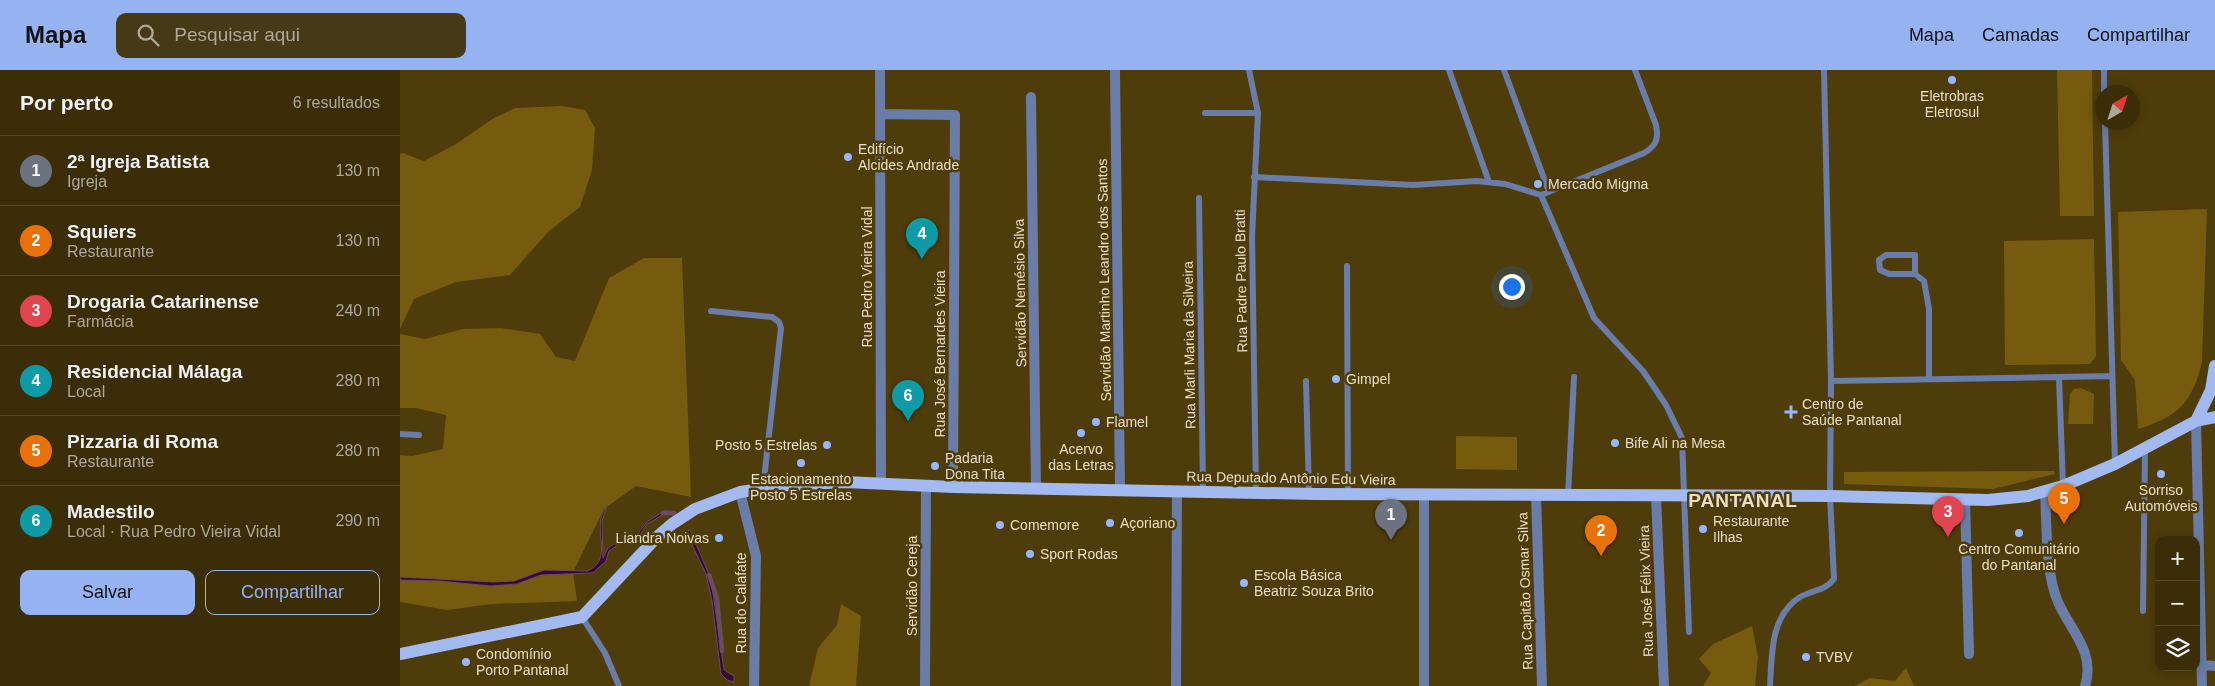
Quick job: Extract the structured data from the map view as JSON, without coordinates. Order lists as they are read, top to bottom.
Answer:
{
  "streets": {
    "main road": ["Rua Deputado Antônio Edu Vieira"],
    "street": [
      "Rua Pedro Vieira Vidal",
      "Servidão Martinho Leandro dos Santos",
      "Servidão Nemésio Silva",
      "Rua José Bernardes Vieira",
      "Servidão Cereja",
      "Rua Capitão Osmar Silva",
      "Rua José Félix Vieira",
      "Rua do Calafate"
    ],
    "lane": ["Rua Padre Paulo Bratti", "Rua Marli Maria da Silveira"]
  },
  "crossings": [
    ["Rua Pedro Vieira Vidal", "Rua José Bernardes Vieira"],
    ["Rua Pedro Vieira Vidal", "Rua Deputado Antônio Edu Vieira"],
    ["Servidão Martinho Leandro dos Santos", "Rua Deputado Antônio Edu Vieira"],
    ["Rua Padre Paulo Bratti", "Rua Deputado Antônio Edu Vieira"],
    ["Servidão Nemésio Silva", "Rua Deputado Antônio Edu Vieira"],
    ["Rua Marli Maria da Silveira", "Rua Deputado Antônio Edu Vieira"],
    ["Rua José Bernardes Vieira", "Rua Deputado Antônio Edu Vieira"],
    ["Rua Deputado Antônio Edu Vieira", "Servidão Cereja"],
    ["Rua Deputado Antônio Edu Vieira", "Rua Capitão Osmar Silva"],
    ["Rua Deputado Antônio Edu Vieira", "Rua José Félix Vieira"],
    ["Rua Deputado Antônio Edu Vieira", "Rua do Calafate"]
  ],
  "districts": ["PANTANAL"],
  "places": {
    "other": [
      "Eletrobras Eletrosul",
      "Edifício Alcides Andrade",
      "Mercado Migma",
      "Gimpel",
      "Flamel",
      "Acervo das Letras",
      "Bife Ali na Mesa",
      "Posto 5 Estrelas",
      "Estacionamento Posto 5 Estrelas",
      "Padaria Dona Tita",
      "Sorriso Automóveis",
      "Açoriano",
      "Comemore",
      "Restaurante Ilhas",
      "Centro Comunitário do Pantanal",
      "Liandra Noivas",
      "Sport Rodas",
      "Escola Básica Beatriz Souza Brito",
      "TVBV",
      "Condomínio Porto Pantanal"
    ],
    "health": ["Centro de Saúde Pantanal"]
  },
  "north": "top right",
  "page": {
    "header": "Mapa",
    "search": "Pesquisar aqui",
    "nav": ["Mapa", "Camadas", "Compartilhar"],
    "heading": ["Por perto", "6 resultados"],
    "list": [
      {
        "mark": "1",
        "name": "2ª Igreja Batista",
        "note": "Igreja",
        "value": "130 m"
      },
      {
        "mark": "2",
        "name": "Squiers",
        "note": "Restaurante",
        "value": "130 m"
      },
      {
        "mark": "3",
        "name": "Drogaria Catarinense",
        "note": "Farmácia",
        "value": "240 m"
      },
      {
        "mark": "4",
        "name": "Residencial Málaga",
        "note": "Local",
        "value": "280 m"
      },
      {
        "mark": "5",
        "name": "Pizzaria di Roma",
        "note": "Restaurante",
        "value": "280 m"
      },
      {
        "mark": "6",
        "name": "Madestilo",
        "note": "Local · Rua Pedro Vieira Vidal",
        "value": "290 m"
      }
    ],
    "pins": [
      "4",
      "6",
      "5",
      "3",
      "1",
      "2"
    ],
    "map_buttons": ["+", "−"],
    "buttons": ["Salvar", "Compartilhar"]
  }
}
